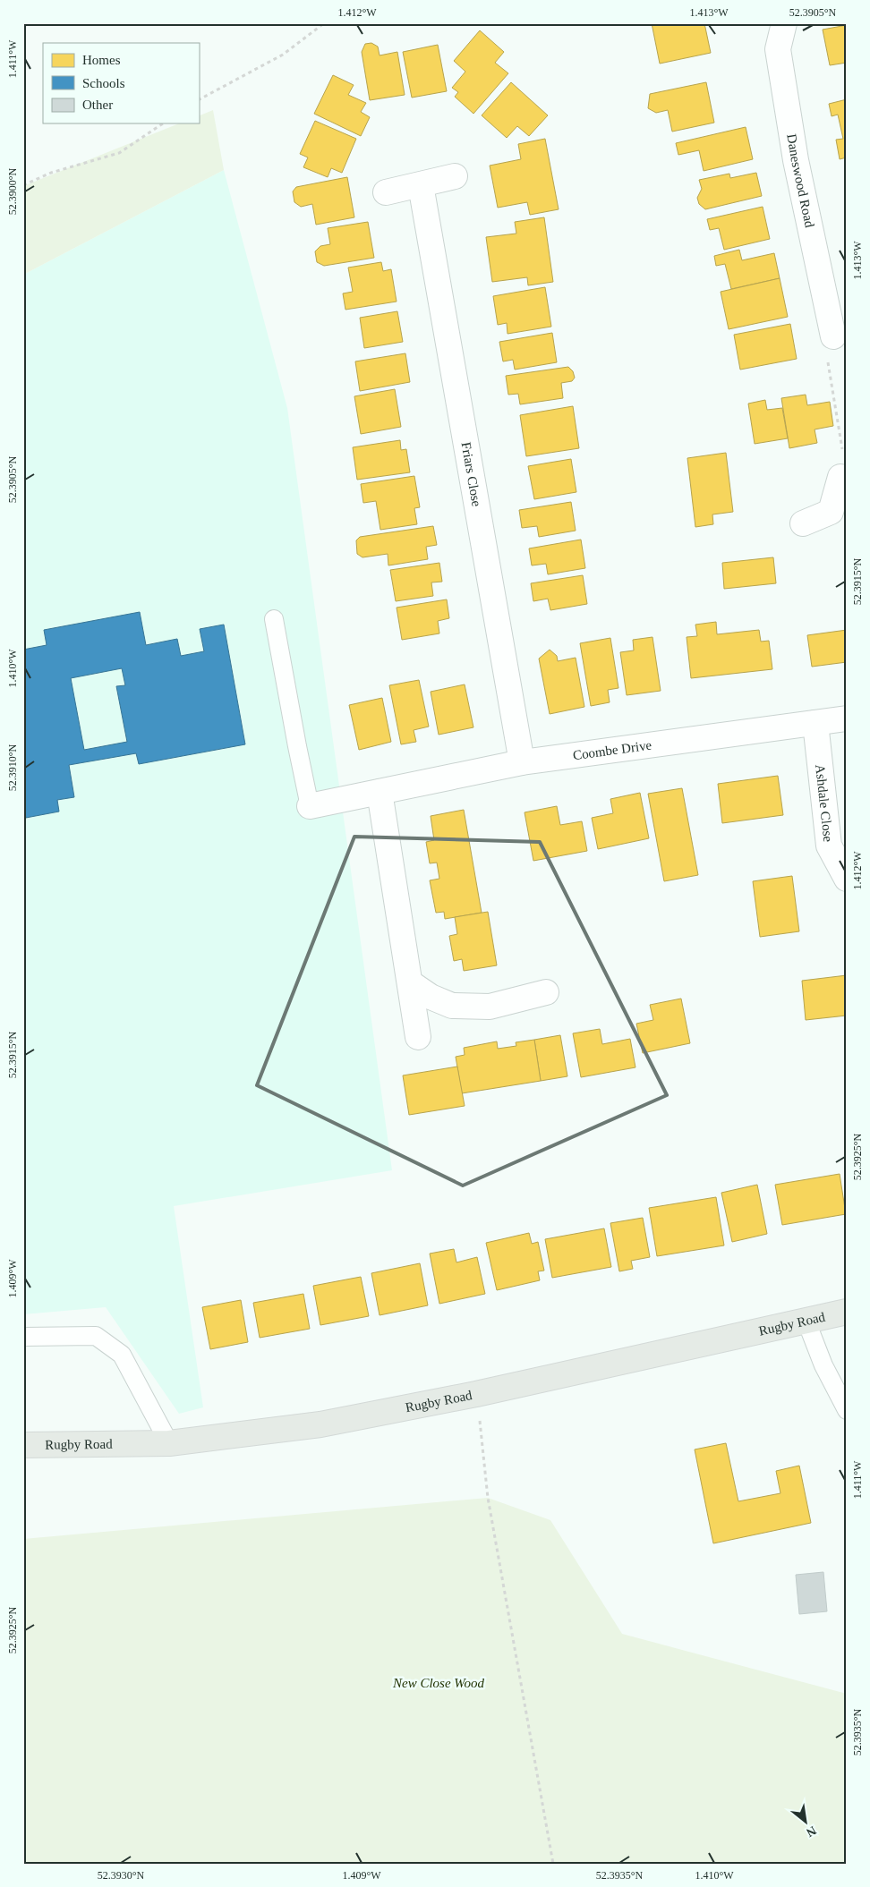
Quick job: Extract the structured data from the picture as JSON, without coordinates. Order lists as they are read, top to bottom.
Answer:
{
  "streets": {
    "main road": ["Rugby Road"],
    "street": [
      "Daneswood Road",
      "Friars Close",
      "Coombe Drive",
      "Ashdale Close"
    ]
  },
  "crossings": [
    ["Friars Close", "Coombe Drive"],
    ["Coombe Drive", "Ashdale Close"]
  ],
  "parks": ["New Close Wood"],
  "legend": ["Homes", "Schools", "Other"],
  "north": "bottom right",
  "coordinates": [
    "1.412°W",
    "1.413°W",
    "52.3905°N",
    "1.411°W",
    "52.3900°N",
    "52.3915°N",
    "1.410°W",
    "52.3910°N",
    "52.3925°N",
    "1.409°W",
    "52.3935°N",
    "52.3930°N"
  ]
}
